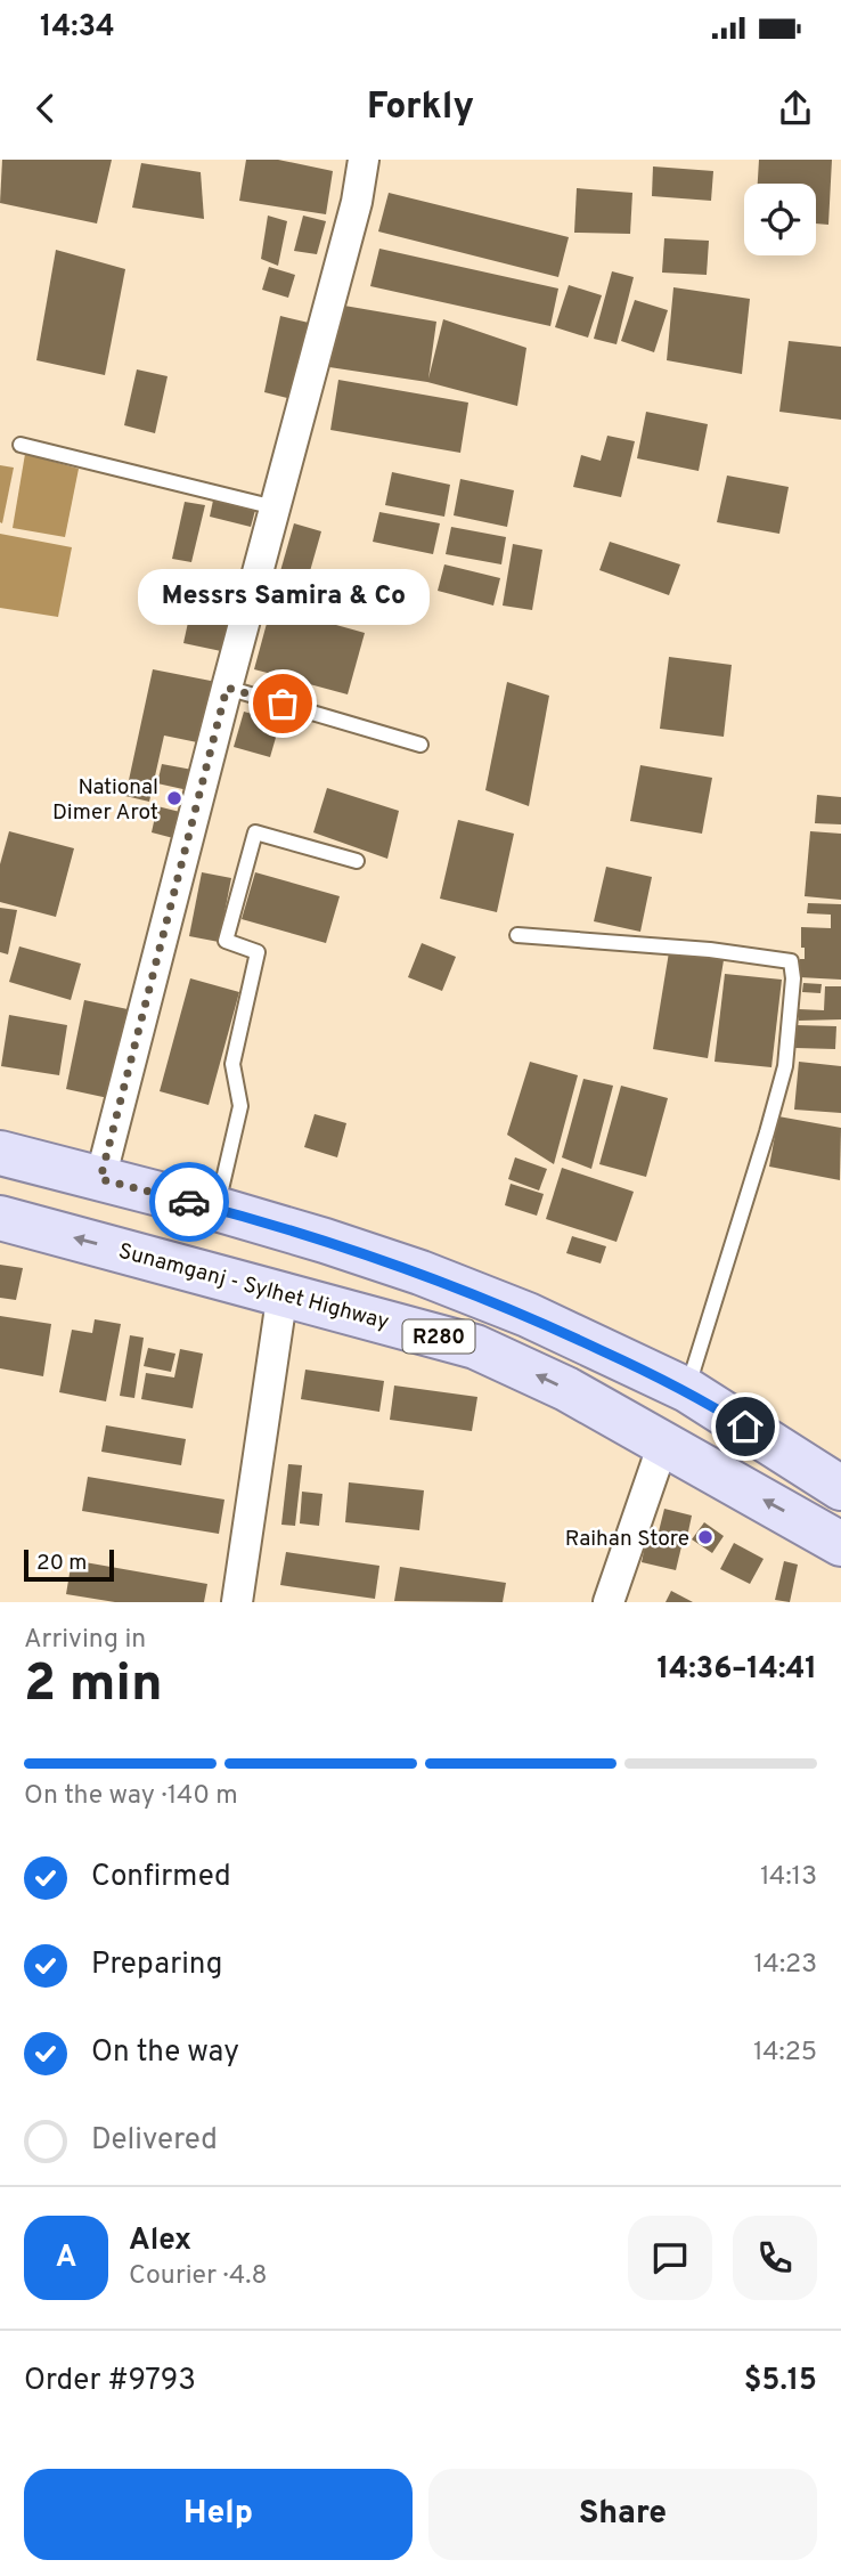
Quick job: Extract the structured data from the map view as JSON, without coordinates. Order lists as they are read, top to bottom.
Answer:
{
  "streets": {
    "main road": ["Sunamganj - Sylhet Highway", "R280"]
  },
  "places": ["Messrs Samira & Co", "National Dimer Arot", "Raihan Store"],
  "scale_bar": "20 m",
  "page": {
    "status": "14:34",
    "header": "Forkly",
    "bubble": "Messrs Samira & Co",
    "scale": "20 m",
    "heading": ["2 min", "Arriving in", "14:36–14:41"],
    "panel": [
      "Alex",
      "Courier · 4.8",
      "Order #9793",
      "$5.15"
    ],
    "bar": "On the way · 140 m",
    "list": [
      ["Confirmed", "14:13"],
      ["Preparing", "14:23"],
      ["On the way", "14:25"],
      "Delivered"
    ],
    "round": "A",
    "buttons": ["Help", "Share"]
  }
}
